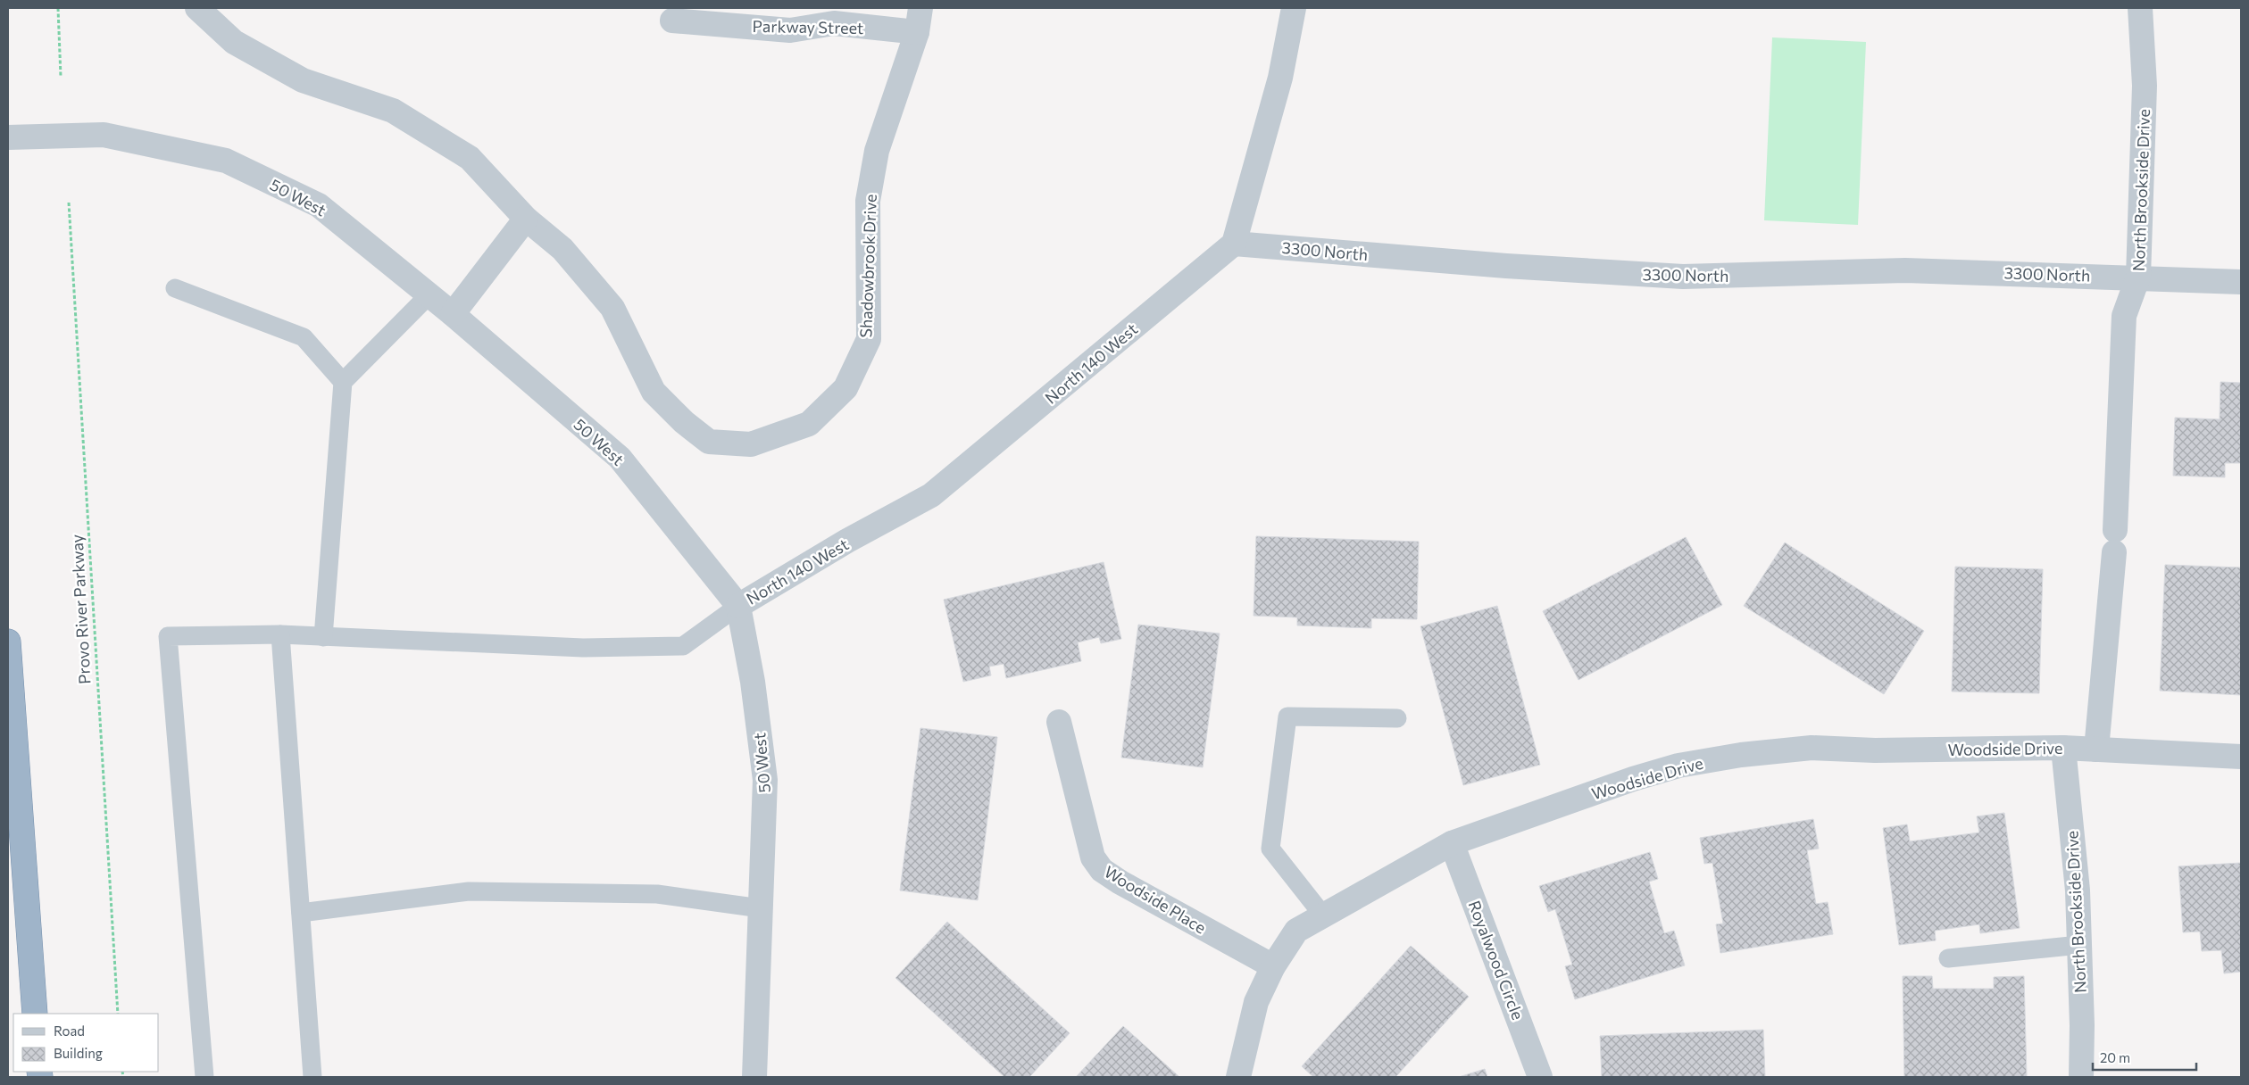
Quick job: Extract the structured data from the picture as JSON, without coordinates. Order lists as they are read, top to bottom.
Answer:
{
  "streets": {
    "street": [
      "Parkway Street",
      "North Brookside Drive",
      "50 West",
      "3300 North",
      "Shadowbrook Drive",
      "North 140 West",
      "Woodside Drive",
      "Woodside Place",
      "Royalwood Circle"
    ],
    "path": ["Provo River Parkway"]
  },
  "crossings": [
    ["Parkway Street", "Shadowbrook Drive"],
    ["North Brookside Drive", "3300 North"],
    ["North Brookside Drive", "Woodside Drive"],
    ["50 West", "North 140 West"],
    ["3300 North", "North 140 West"],
    ["Woodside Drive", "Woodside Place"],
    ["Woodside Drive", "Royalwood Circle"]
  ],
  "legend": ["Road", "Building"],
  "scale_bar": "20 m"
}
